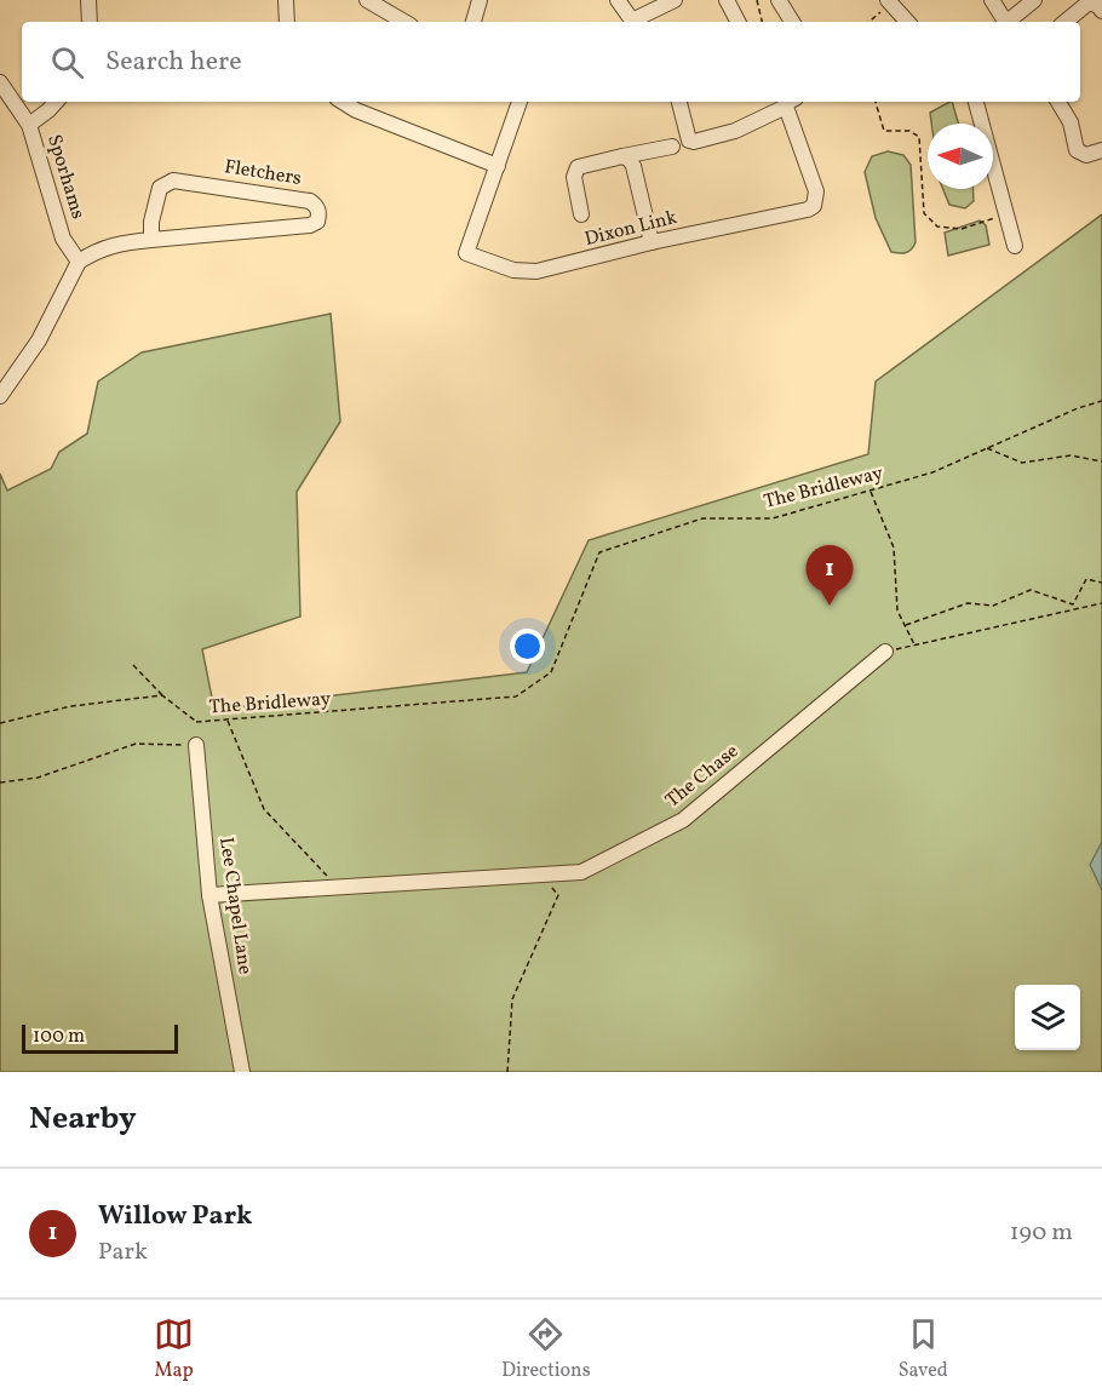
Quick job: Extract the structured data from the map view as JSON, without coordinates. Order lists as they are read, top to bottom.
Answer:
{
  "streets": {
    "street": [
      "Fletchers",
      "Sporhams",
      "Dixon Link",
      "The Chase",
      "Lee Chapel Lane"
    ],
    "path": ["The Bridleway"]
  },
  "crossings": [
    ["Fletchers", "Sporhams"],
    ["The Chase", "Lee Chapel Lane"]
  ],
  "scale_bar": "100 m",
  "north": "left",
  "page": {
    "search": "Search here",
    "pins": "1",
    "scale": "100 m",
    "heading": "Nearby",
    "list": [
      {
        "mark": "1",
        "name": "Willow Park",
        "note": "Park",
        "value": "190 m"
      }
    ],
    "nav": ["Map", "Directions", "Saved"]
  }
}
